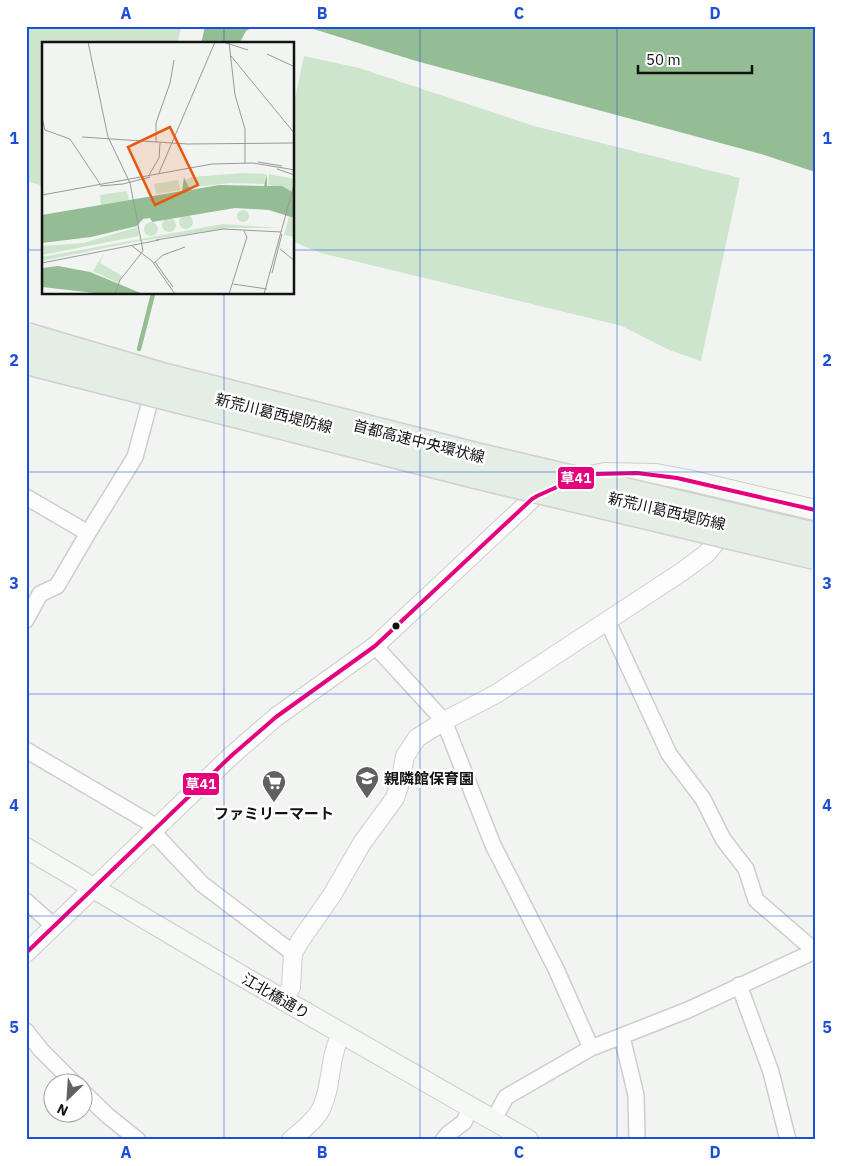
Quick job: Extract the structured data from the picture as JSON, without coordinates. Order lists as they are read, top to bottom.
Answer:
{
  "streets": {
    "highway": ["首都高速中央環状線"],
    "main road": ["新荒川葛西堤防線", "江北橋通り"]
  },
  "places": {
    "school or university": ["親隣館保育園"],
    "supermarket": ["ファミリーマート"]
  },
  "lines": ["transit line 草41"],
  "scale_bar": "50 m",
  "north": "bottom left",
  "grid": {
    "columns": [
      "A",
      "B",
      "C",
      "D"
    ],
    "rows": [
      "1",
      "2",
      "3",
      "4",
      "5"
    ]
  }
}
